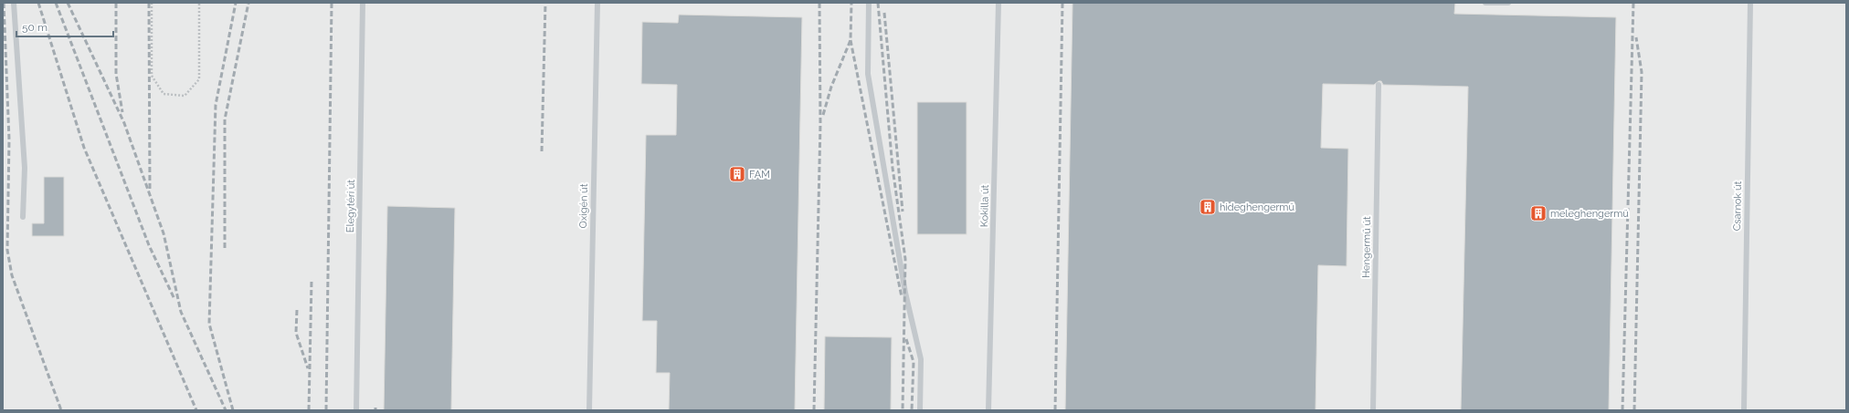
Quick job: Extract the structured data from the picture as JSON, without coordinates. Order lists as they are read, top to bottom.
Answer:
{
  "streets": {
    "lane": [
      "Elegytéri út",
      "Oxigén út",
      "Kokilla út",
      "Csarnok út",
      "Hengermű út"
    ]
  },
  "places": {
    "building": ["FAM", "hideghengermű", "meleghengermű"]
  },
  "scale_bar": "50 m"
}
